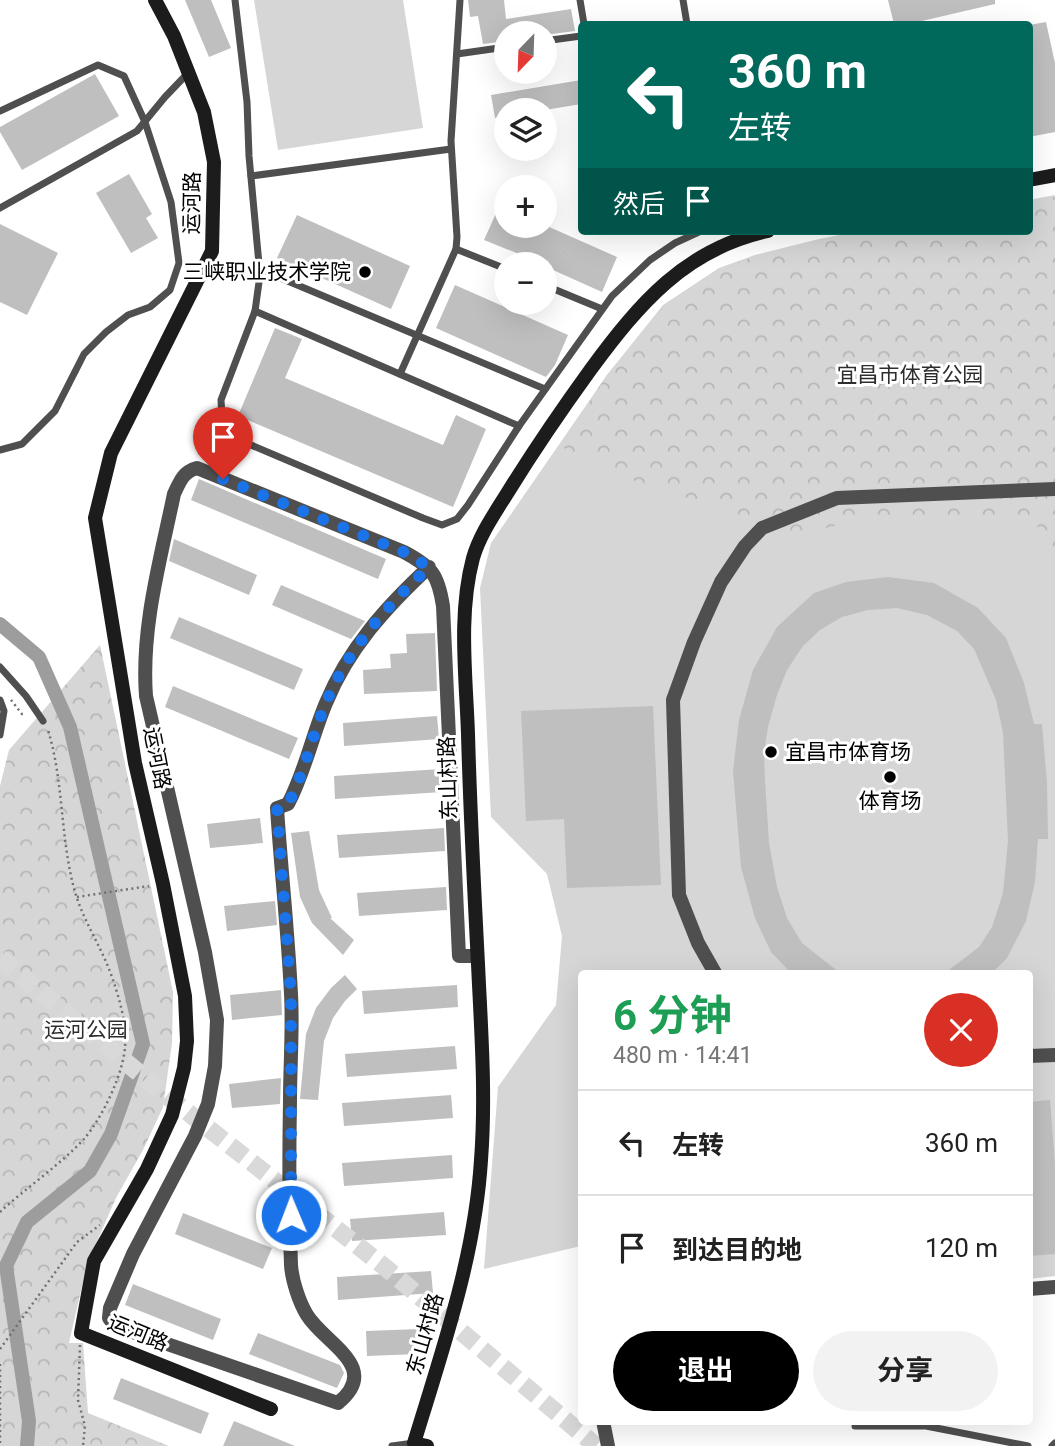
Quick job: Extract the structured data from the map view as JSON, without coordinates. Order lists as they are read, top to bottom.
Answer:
{
  "streets": {
    "street": ["运河路", "东山村路"]
  },
  "parks": ["宜昌市体育公园", "运河公园"],
  "places": ["三峡职业技术学院", "宜昌市体育场", "体育场"],
  "north": "bottom left",
  "page": {
    "map_buttons": ["+", "−"],
    "turn": ["360 m", "左转"],
    "then": "然后",
    "heading": ["6 分钟", "480 m · 14:41"],
    "list": [
      {
        "name": "左转",
        "value": "360 m"
      },
      {
        "name": "到达目的地",
        "value": "120 m"
      }
    ],
    "buttons": ["退出", "分享"]
  }
}
